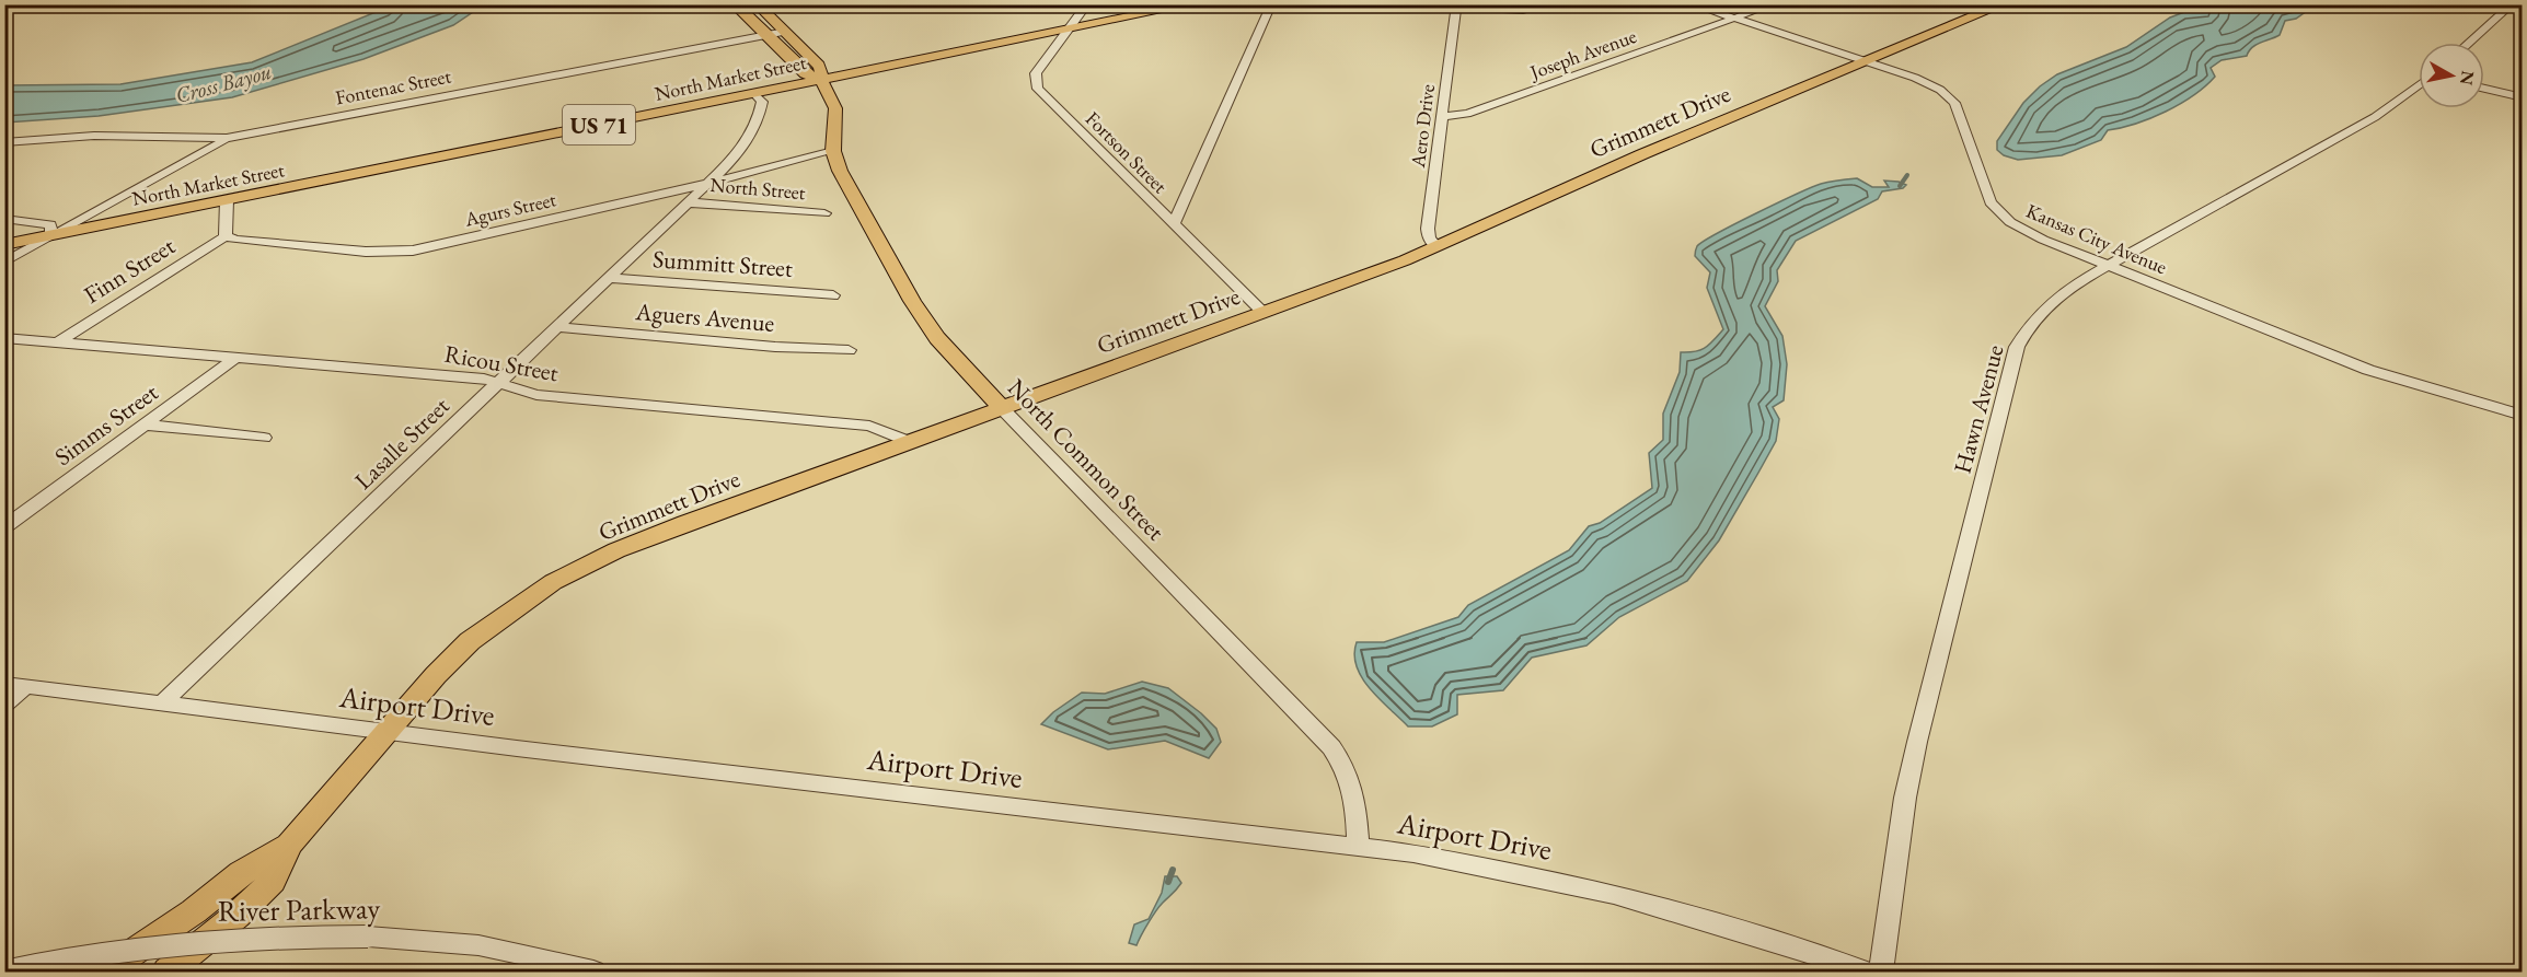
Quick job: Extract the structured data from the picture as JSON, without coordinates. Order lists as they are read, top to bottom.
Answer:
{
  "streets": {
    "main road": [
      "North Market Street",
      "Grimmett Drive",
      "US 71",
      "North Common Street"
    ],
    "street": [
      "Joseph Avenue",
      "Fontenac Street",
      "Aero Drive",
      "Fortson Street",
      "North Street",
      "Agurs Street",
      "Kansas City Avenue",
      "Summitt Street",
      "Finn Street",
      "Aguers Avenue",
      "Ricou Street",
      "Hawn Avenue",
      "Simms Street",
      "Lasalle Street",
      "Airport Drive",
      "River Parkway"
    ]
  },
  "crossings": [
    ["Joseph Avenue", "Aero Drive"],
    ["Joseph Avenue", "Kansas City Avenue"],
    ["North Market Street", "Fortson Street"],
    ["North Market Street", "Lasalle Street"],
    ["North Market Street", "North Common Street"],
    ["Fontenac Street", "North Common Street"],
    ["Grimmett Drive", "Aero Drive"],
    ["Grimmett Drive", "Fortson Street"],
    ["Grimmett Drive", "Kansas City Avenue"],
    ["Grimmett Drive", "Ricou Street"],
    ["Grimmett Drive", "North Common Street"],
    ["Grimmett Drive", "Airport Drive"],
    ["North Street", "Lasalle Street"],
    ["Agurs Street", "Finn Street"],
    ["Agurs Street", "Lasalle Street"],
    ["Agurs Street", "North Common Street"],
    ["Kansas City Avenue", "Hawn Avenue"],
    ["Summitt Street", "Lasalle Street"],
    ["Finn Street", "Ricou Street"],
    ["Aguers Avenue", "Lasalle Street"],
    ["Ricou Street", "Simms Street"],
    ["Ricou Street", "Lasalle Street"],
    ["Lasalle Street", "Airport Drive"],
    ["North Common Street", "Airport Drive"]
  ],
  "water": ["Cross Bayou"],
  "north": "right"
}
